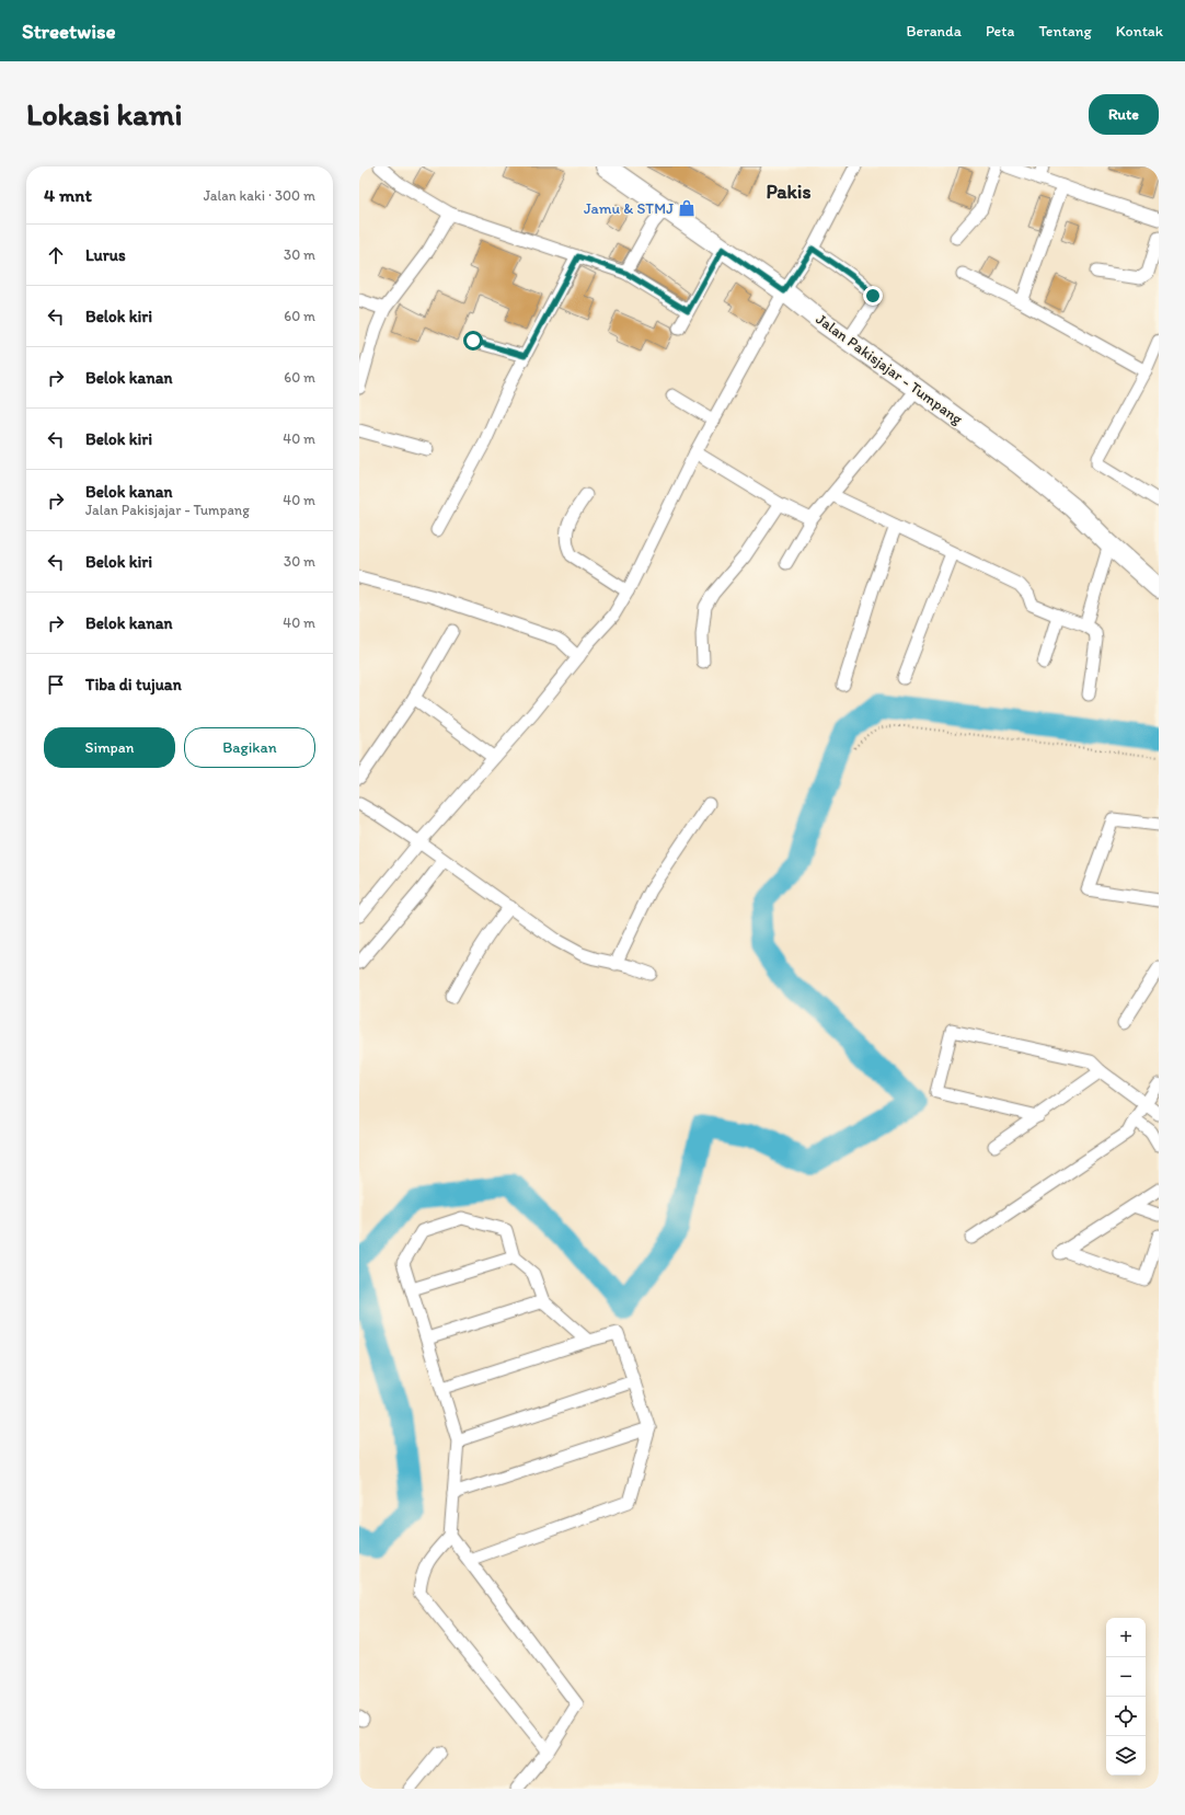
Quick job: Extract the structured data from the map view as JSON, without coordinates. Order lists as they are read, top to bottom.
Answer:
{
  "streets": {
    "main road": ["Jalan Pakisjajar - Tumpang"]
  },
  "districts": ["Pakis"],
  "places": {
    "shop": ["Jamu & STMJ"]
  },
  "page": {
    "header": "Streetwise",
    "nav": [
      "Beranda",
      "Peta",
      "Tentang",
      "Kontak"
    ],
    "buttons": [
      "Rute",
      ["Simpan", "Bagikan"]
    ],
    "title": "Lokasi kami",
    "heading": ["4 mnt", "Jalan kaki · 300 m"],
    "list": [
      ["Lurus", "30 m"],
      ["Belok kiri", "60 m"],
      ["Belok kanan", "60 m"],
      ["Belok kiri", "40 m"],
      ["Belok kanan", "Jalan Pakisjajar - Tumpang", "40 m"],
      ["Belok kiri", "30 m"],
      ["Belok kanan", "40 m"],
      "Tiba di tujuan"
    ],
    "map_buttons": ["+", "−"]
  }
}
